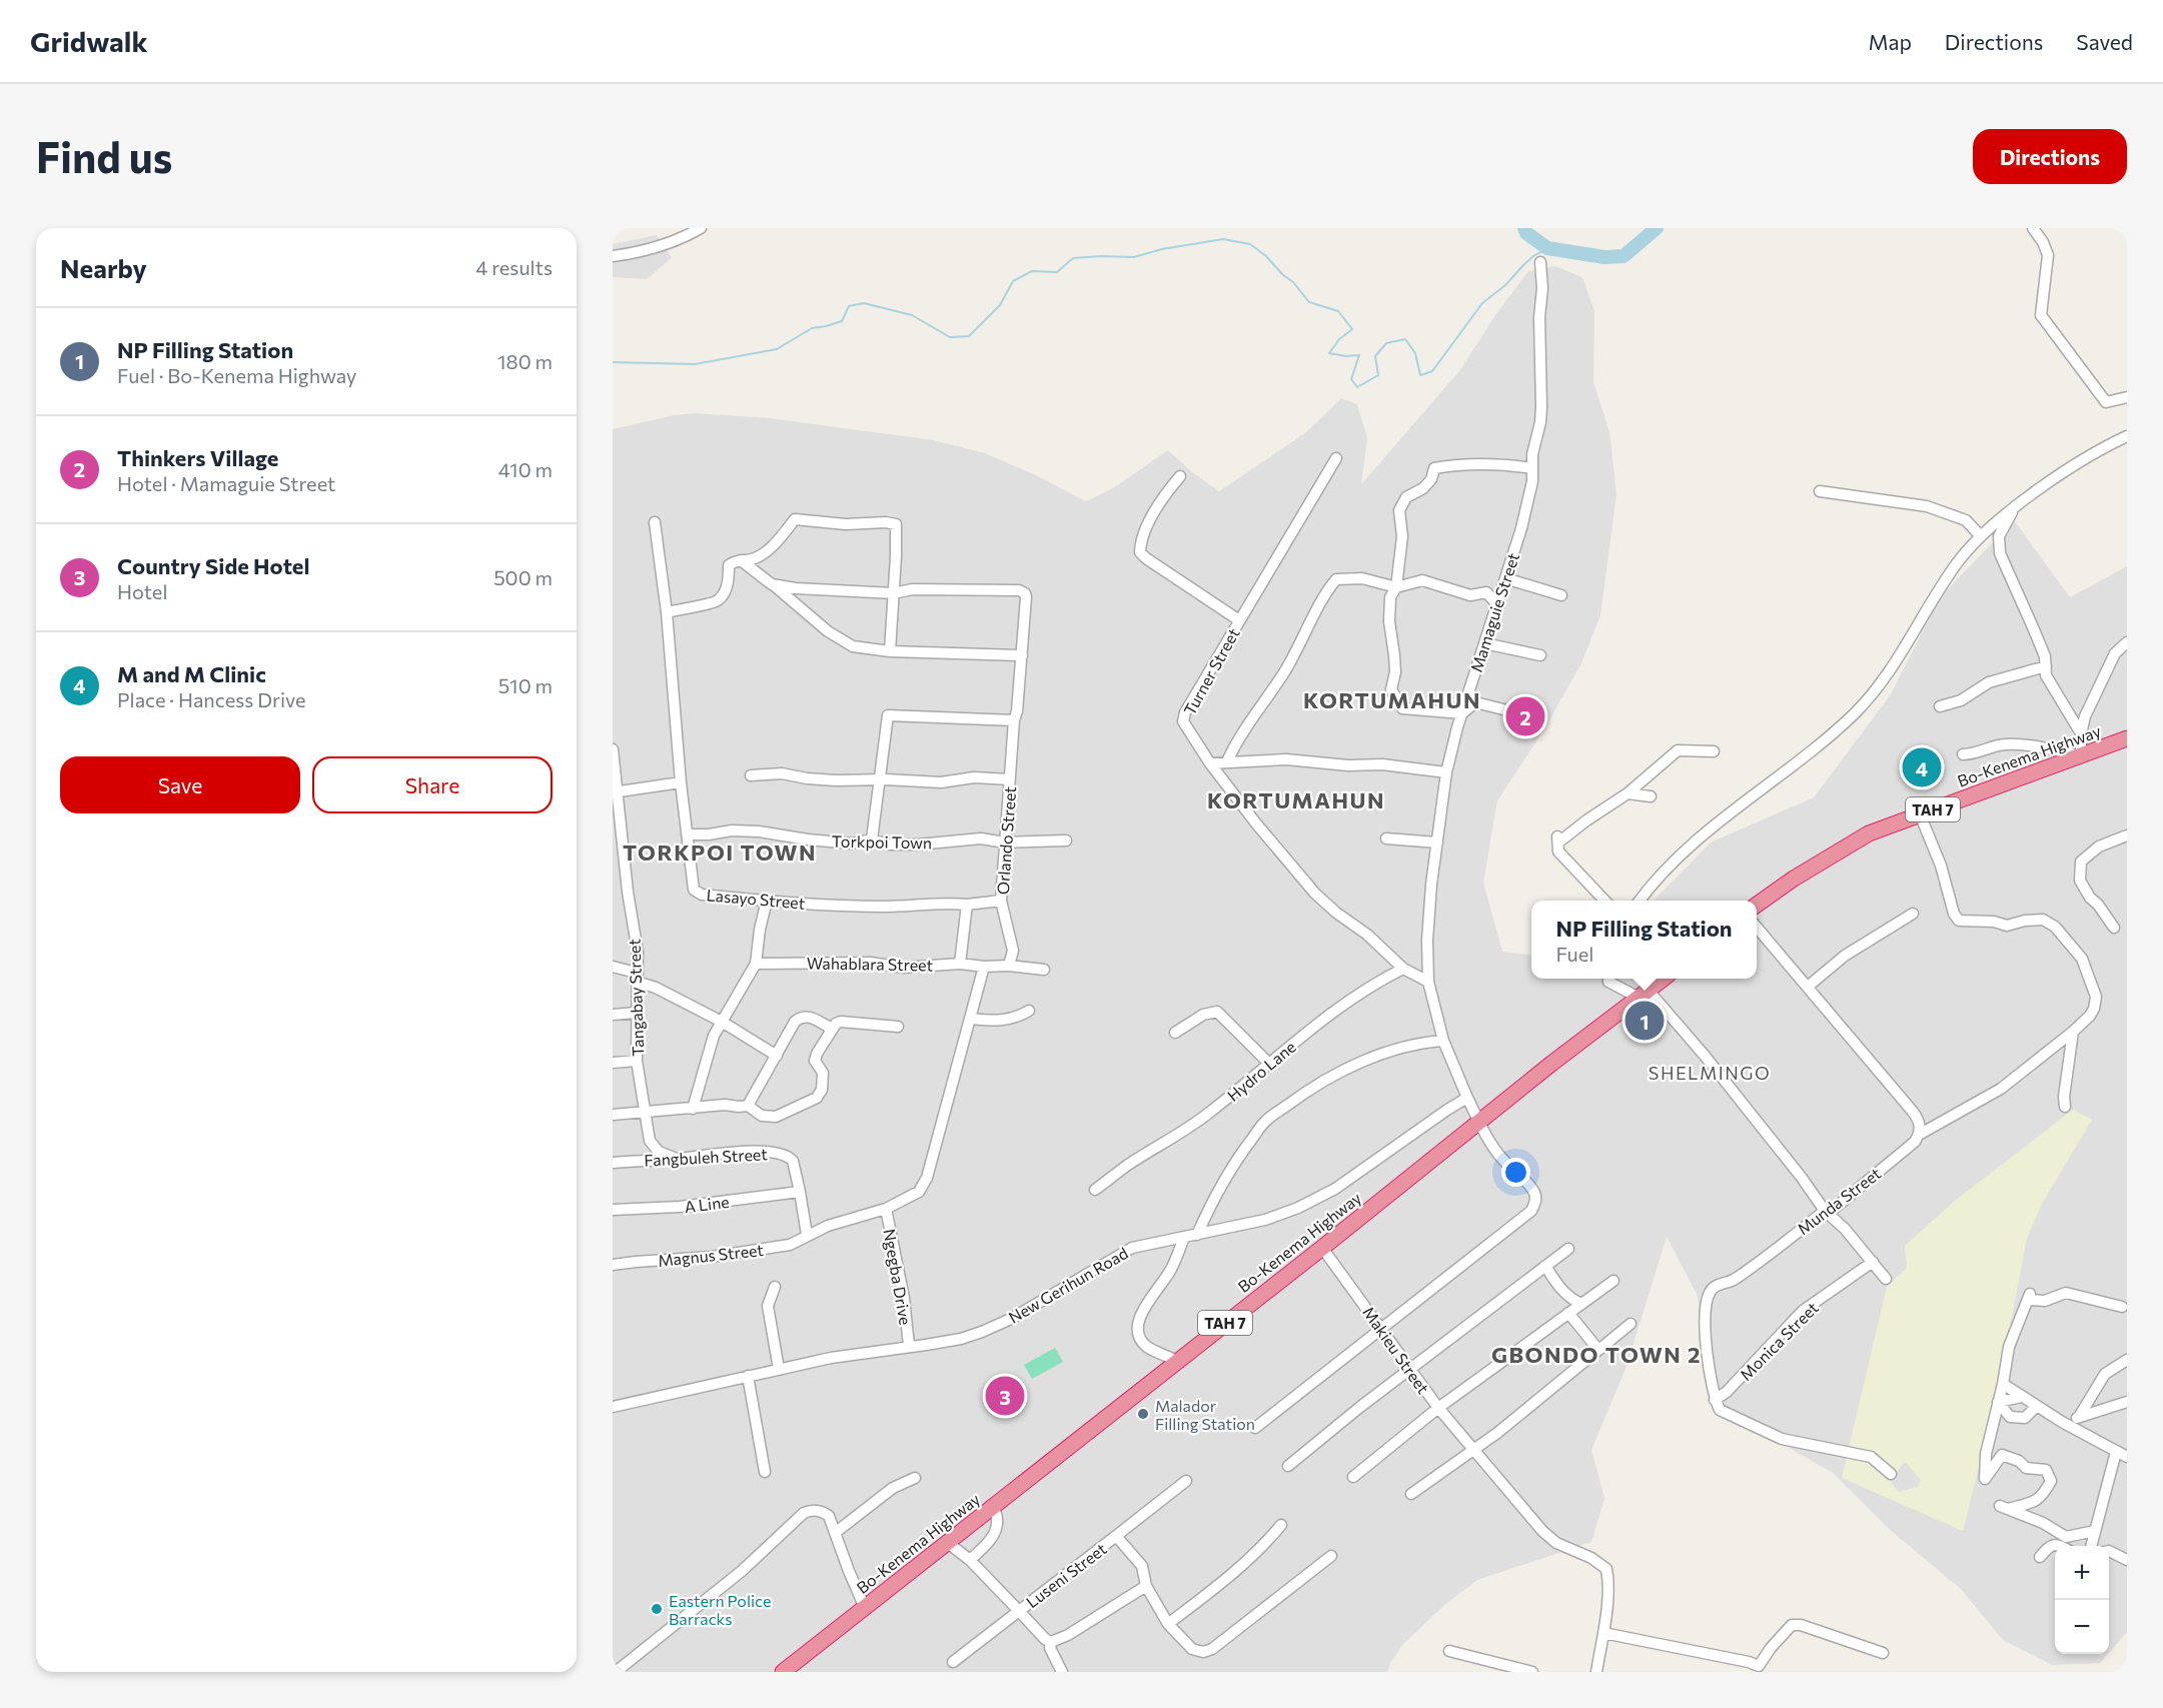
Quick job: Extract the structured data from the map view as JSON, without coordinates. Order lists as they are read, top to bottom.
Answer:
{
  "streets": {
    "highway": ["Bo-Kenema Highway", "TAH 7"],
    "street": [
      "Mamaguie Street",
      "Turner Street",
      "Orlando Street",
      "Torkpoi Town",
      "Lasayo Street",
      "Wahablara Street",
      "Tangabay Street",
      "Hydro Lane",
      "Fangbuleh Street",
      "Munda Street",
      "A Line",
      "Magnus Street",
      "Ngegba Drive",
      "New Gerihun Road",
      "Monica Street",
      "Makieu Street",
      "Luseni Street"
    ]
  },
  "crossings": [
    ["Mamaguie Street", "New Gerihun Road"],
    ["Turner Street", "Hydro Lane"],
    ["Bo-Kenema Highway", "Munda Street"],
    ["Bo-Kenema Highway", "Makieu Street"],
    ["Bo-Kenema Highway", "Luseni Street"],
    ["Orlando Street", "Torkpoi Town"],
    ["Orlando Street", "Lasayo Street"],
    ["Torkpoi Town", "Lasayo Street"],
    ["Tangabay Street", "Fangbuleh Street"],
    ["Fangbuleh Street", "A Line"],
    ["Fangbuleh Street", "Magnus Street"],
    ["Munda Street", "Monica Street"],
    ["Magnus Street", "Ngegba Drive"],
    ["Ngegba Drive", "New Gerihun Road"]
  ],
  "districts": [
    "KORTUMAHUN",
    "KORTUMAHUN",
    "TORKPOI TOWN",
    "SHELMINGO",
    "GBONDO TOWN 2"
  ],
  "places": ["Malador Filling Station", "Eastern Police Barracks"],
  "page": {
    "header": "Gridwalk",
    "nav": ["Map", "Directions", "Saved"],
    "buttons": [
      "Directions",
      ["Save", "Share"]
    ],
    "title": "Find us",
    "heading": ["Nearby", "4 results"],
    "list": [
      {
        "mark": "1",
        "name": "NP Filling Station",
        "note": "Fuel · Bo-Kenema Highway",
        "value": "180 m"
      },
      {
        "mark": "2",
        "name": "Thinkers Village",
        "note": "Hotel · Mamaguie Street",
        "value": "410 m"
      },
      {
        "mark": "3",
        "name": "Country Side Hotel",
        "note": "Hotel",
        "value": "500 m"
      },
      {
        "mark": "4",
        "name": "M and M Clinic",
        "note": "Place · Hancess Drive",
        "value": "510 m"
      }
    ],
    "pins": [
      "2",
      "4",
      "1",
      "3"
    ],
    "popup": ["NP Filling Station", "Fuel"],
    "map_buttons": ["+", "−"]
  }
}
